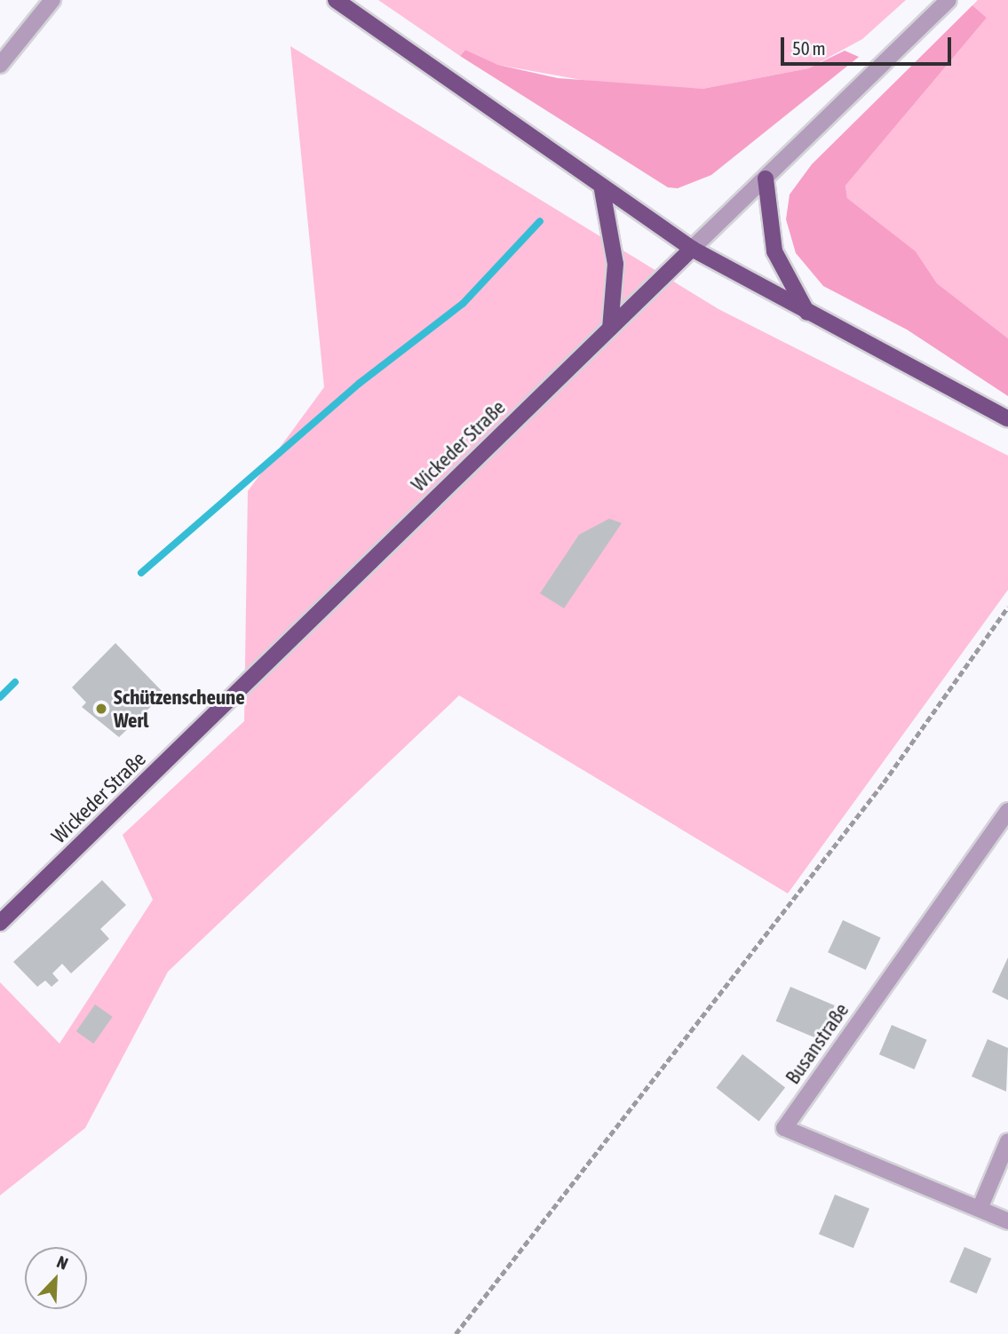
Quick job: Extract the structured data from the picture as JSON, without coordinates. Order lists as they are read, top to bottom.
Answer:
{
  "streets": {
    "main road": ["Wickeder Straße"],
    "street": ["Busanstraße"]
  },
  "places": ["Schützenscheune Werl"],
  "scale_bar": "50 m",
  "north": "top right"
}
